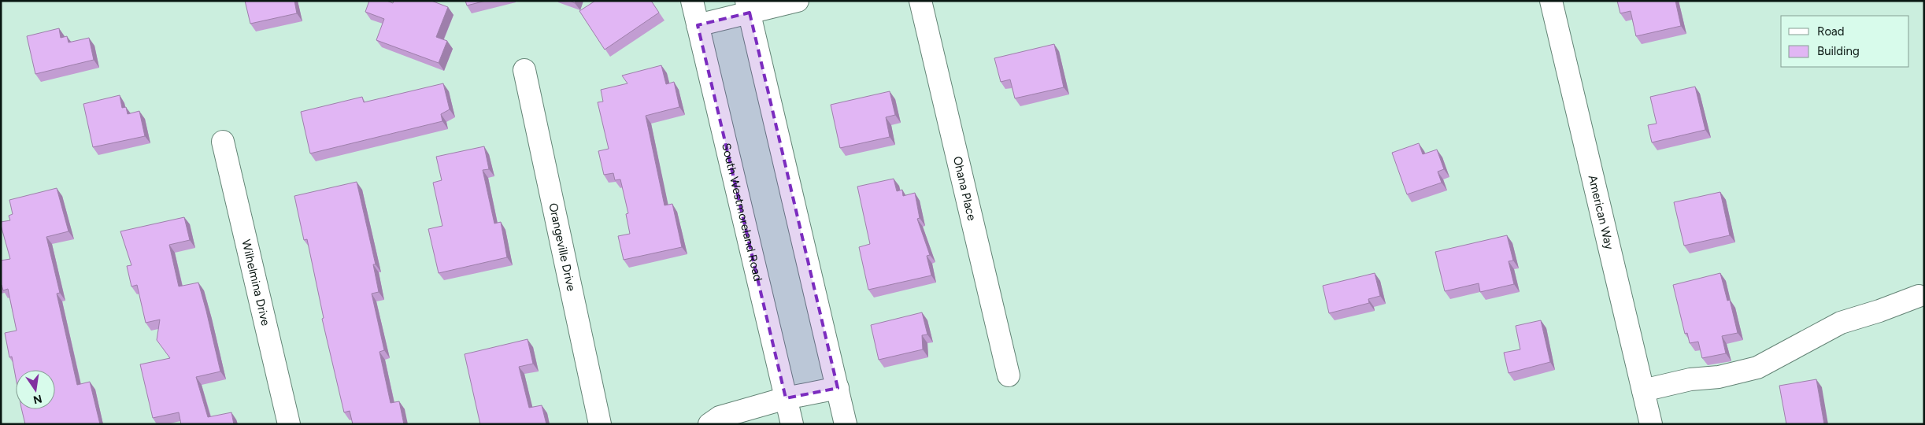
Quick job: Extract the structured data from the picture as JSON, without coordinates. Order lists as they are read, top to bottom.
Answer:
{
  "streets": {
    "street": [
      "Ohana Place",
      "South Westmoreland Road",
      "American Way",
      "Orangeville Drive",
      "Wilhelmina Drive"
    ]
  },
  "legend": ["Road", "Building"],
  "north": "bottom"
}
